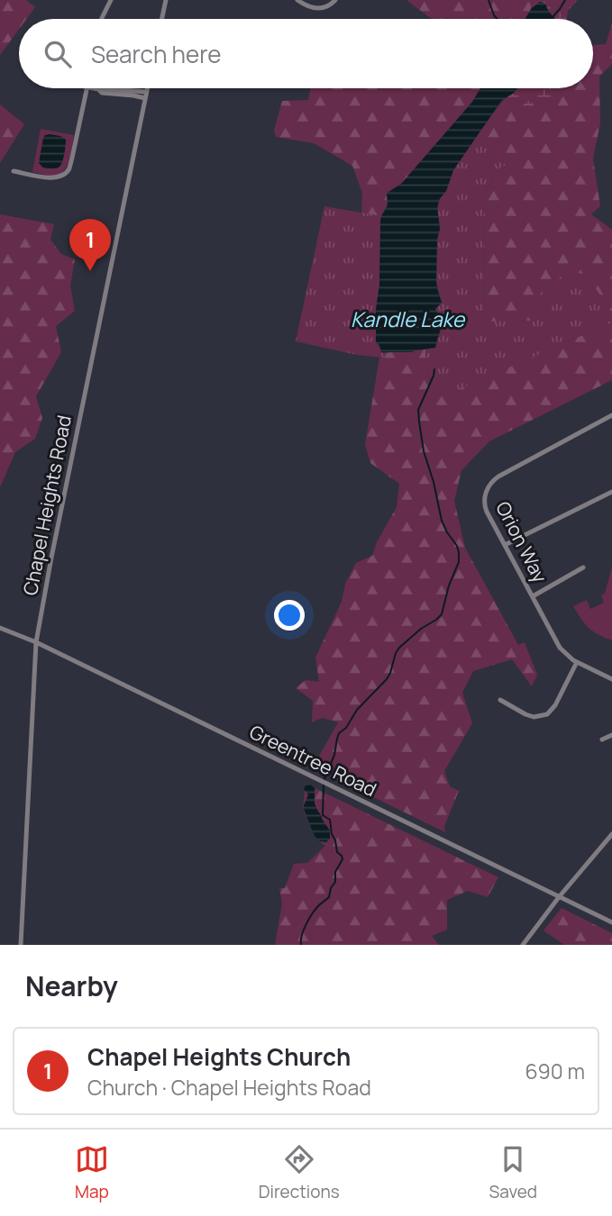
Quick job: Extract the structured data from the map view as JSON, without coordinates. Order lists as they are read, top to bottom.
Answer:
{
  "streets": {
    "street": ["Chapel Heights Road", "Orion Way", "Greentree Road"]
  },
  "crossings": [
    ["Chapel Heights Road", "Greentree Road"]
  ],
  "water": ["Kandle Lake"],
  "page": {
    "search": "Search here",
    "pins": "1",
    "heading": "Nearby",
    "list": [
      {
        "mark": "1",
        "name": "Chapel Heights Church",
        "note": "Church · Chapel Heights Road",
        "value": "690 m"
      }
    ],
    "nav": ["Map", "Directions", "Saved"]
  }
}
